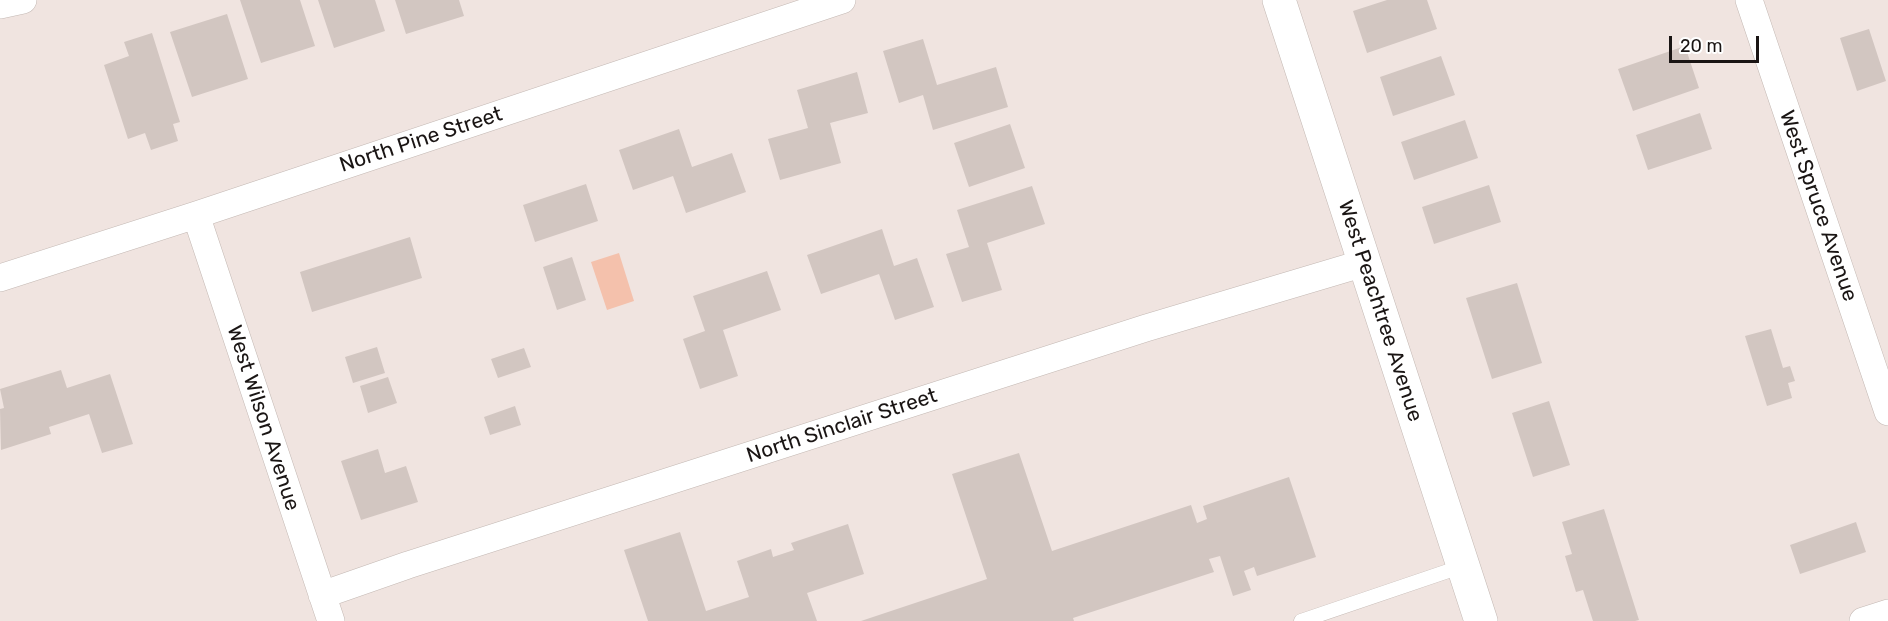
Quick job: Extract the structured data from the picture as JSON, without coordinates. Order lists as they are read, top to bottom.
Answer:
{
  "streets": {
    "street": [
      "North Pine Street",
      "West Spruce Avenue",
      "West Peachtree Avenue",
      "West Wilson Avenue",
      "North Sinclair Street"
    ]
  },
  "crossings": [
    ["North Pine Street", "West Wilson Avenue"],
    ["West Peachtree Avenue", "North Sinclair Street"],
    ["West Wilson Avenue", "North Sinclair Street"]
  ],
  "scale_bar": "20 m"
}
